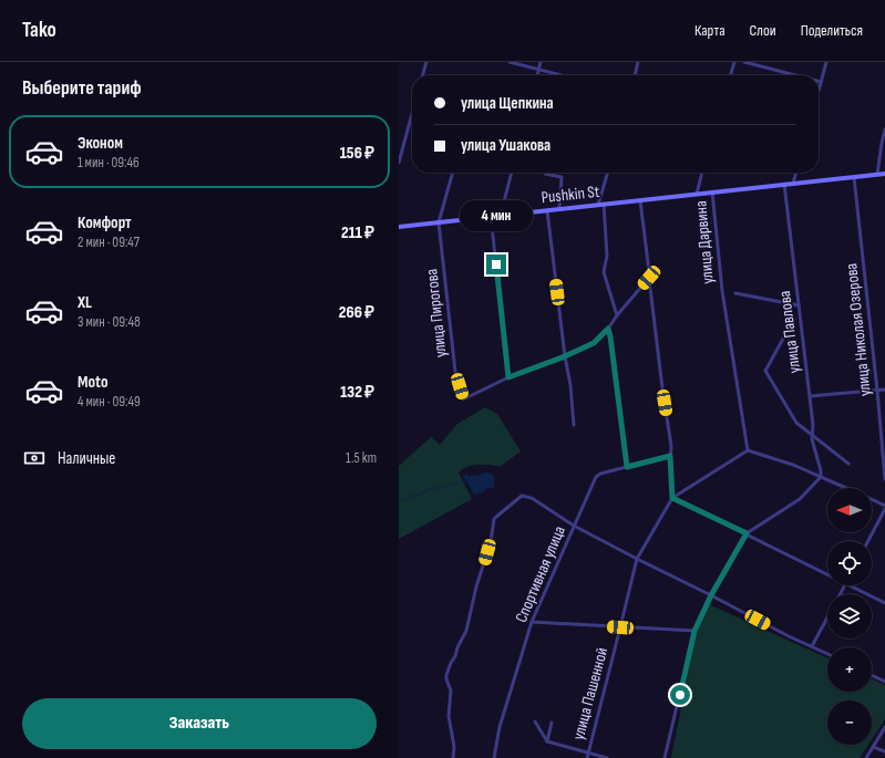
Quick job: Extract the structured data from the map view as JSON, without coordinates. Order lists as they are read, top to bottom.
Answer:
{
  "streets": {
    "main road": ["Pushkin St"],
    "street": [
      "улица Дарвина",
      "улица Пирогова",
      "улица Николая Озерова",
      "улица Павлова",
      "Спортивная улица",
      "улица Пашенной"
    ]
  },
  "crossings": [
    ["Pushkin St", "улица Дарвина"],
    ["Pushkin St", "улица Пирогова"],
    ["Pushkin St", "улица Николая Озерова"],
    ["Pushkin St", "улица Павлова"],
    ["улица Дарвина", "улица Пашенной"]
  ],
  "north": "left",
  "page": {
    "header": "Tako",
    "nav": ["Карта", "Слои", "Поделиться"],
    "heading": "Выберите тариф",
    "banner": ["улица Щепкина", "улица Ушакова"],
    "list": [
      {
        "name": "Эконом",
        "note": "1 мин · 09:46",
        "value": "156 ₽"
      },
      {
        "name": "Комфорт",
        "note": "2 мин · 09:47",
        "value": "211 ₽"
      },
      {
        "name": "XL",
        "note": "3 мин · 09:48",
        "value": "266 ₽"
      },
      {
        "name": "Moto",
        "note": "4 мин · 09:49",
        "value": "132 ₽"
      }
    ],
    "bubble": "4 мин",
    "pay": ["Наличные", "1.5 km"],
    "map_buttons": ["+", "−"],
    "buttons": "Заказать"
  }
}
